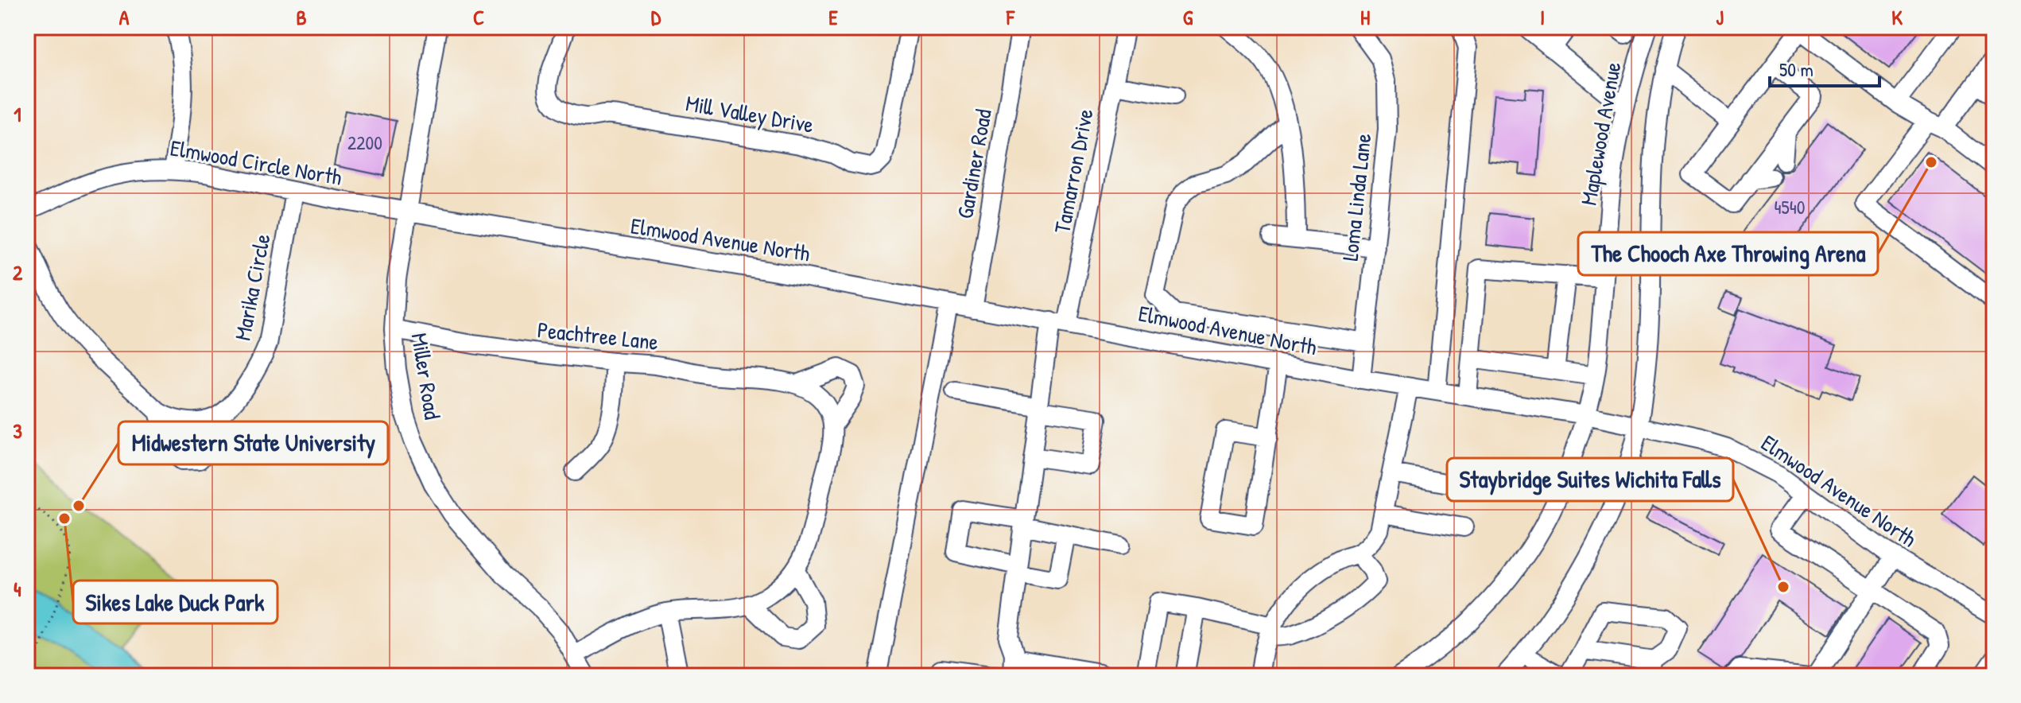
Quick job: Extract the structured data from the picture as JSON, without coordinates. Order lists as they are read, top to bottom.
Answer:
{
  "streets": {
    "street": [
      "Mill Valley Drive",
      "Maplewood Avenue",
      "Elmwood Circle North",
      "Gardiner Road",
      "Tamarron Drive",
      "Loma Linda Lane",
      "Elmwood Avenue North",
      "Marika Circle",
      "Peachtree Lane",
      "Miller Road"
    ]
  },
  "crossings": [
    ["Maplewood Avenue", "Elmwood Avenue North"],
    ["Elmwood Circle North", "Elmwood Avenue North"],
    ["Elmwood Circle North", "Marika Circle"],
    ["Elmwood Circle North", "Miller Road"],
    ["Gardiner Road", "Elmwood Avenue North"],
    ["Tamarron Drive", "Elmwood Avenue North"],
    ["Loma Linda Lane", "Elmwood Avenue North"],
    ["Elmwood Avenue North", "Miller Road"],
    ["Peachtree Lane", "Miller Road"]
  ],
  "places": [
    "The Chooch Axe Throwing Arena",
    "Midwestern State University",
    "Sikes Lake Duck Park",
    "Staybridge Suites Wichita Falls"
  ],
  "house_numbers": ["2200", "4540"],
  "scale_bar": "50 m",
  "grid": {
    "columns": [
      "A",
      "B",
      "C",
      "D",
      "E",
      "F",
      "G",
      "H",
      "I",
      "J",
      "K"
    ],
    "rows": [
      "1",
      "2",
      "3",
      "4"
    ]
  }
}
